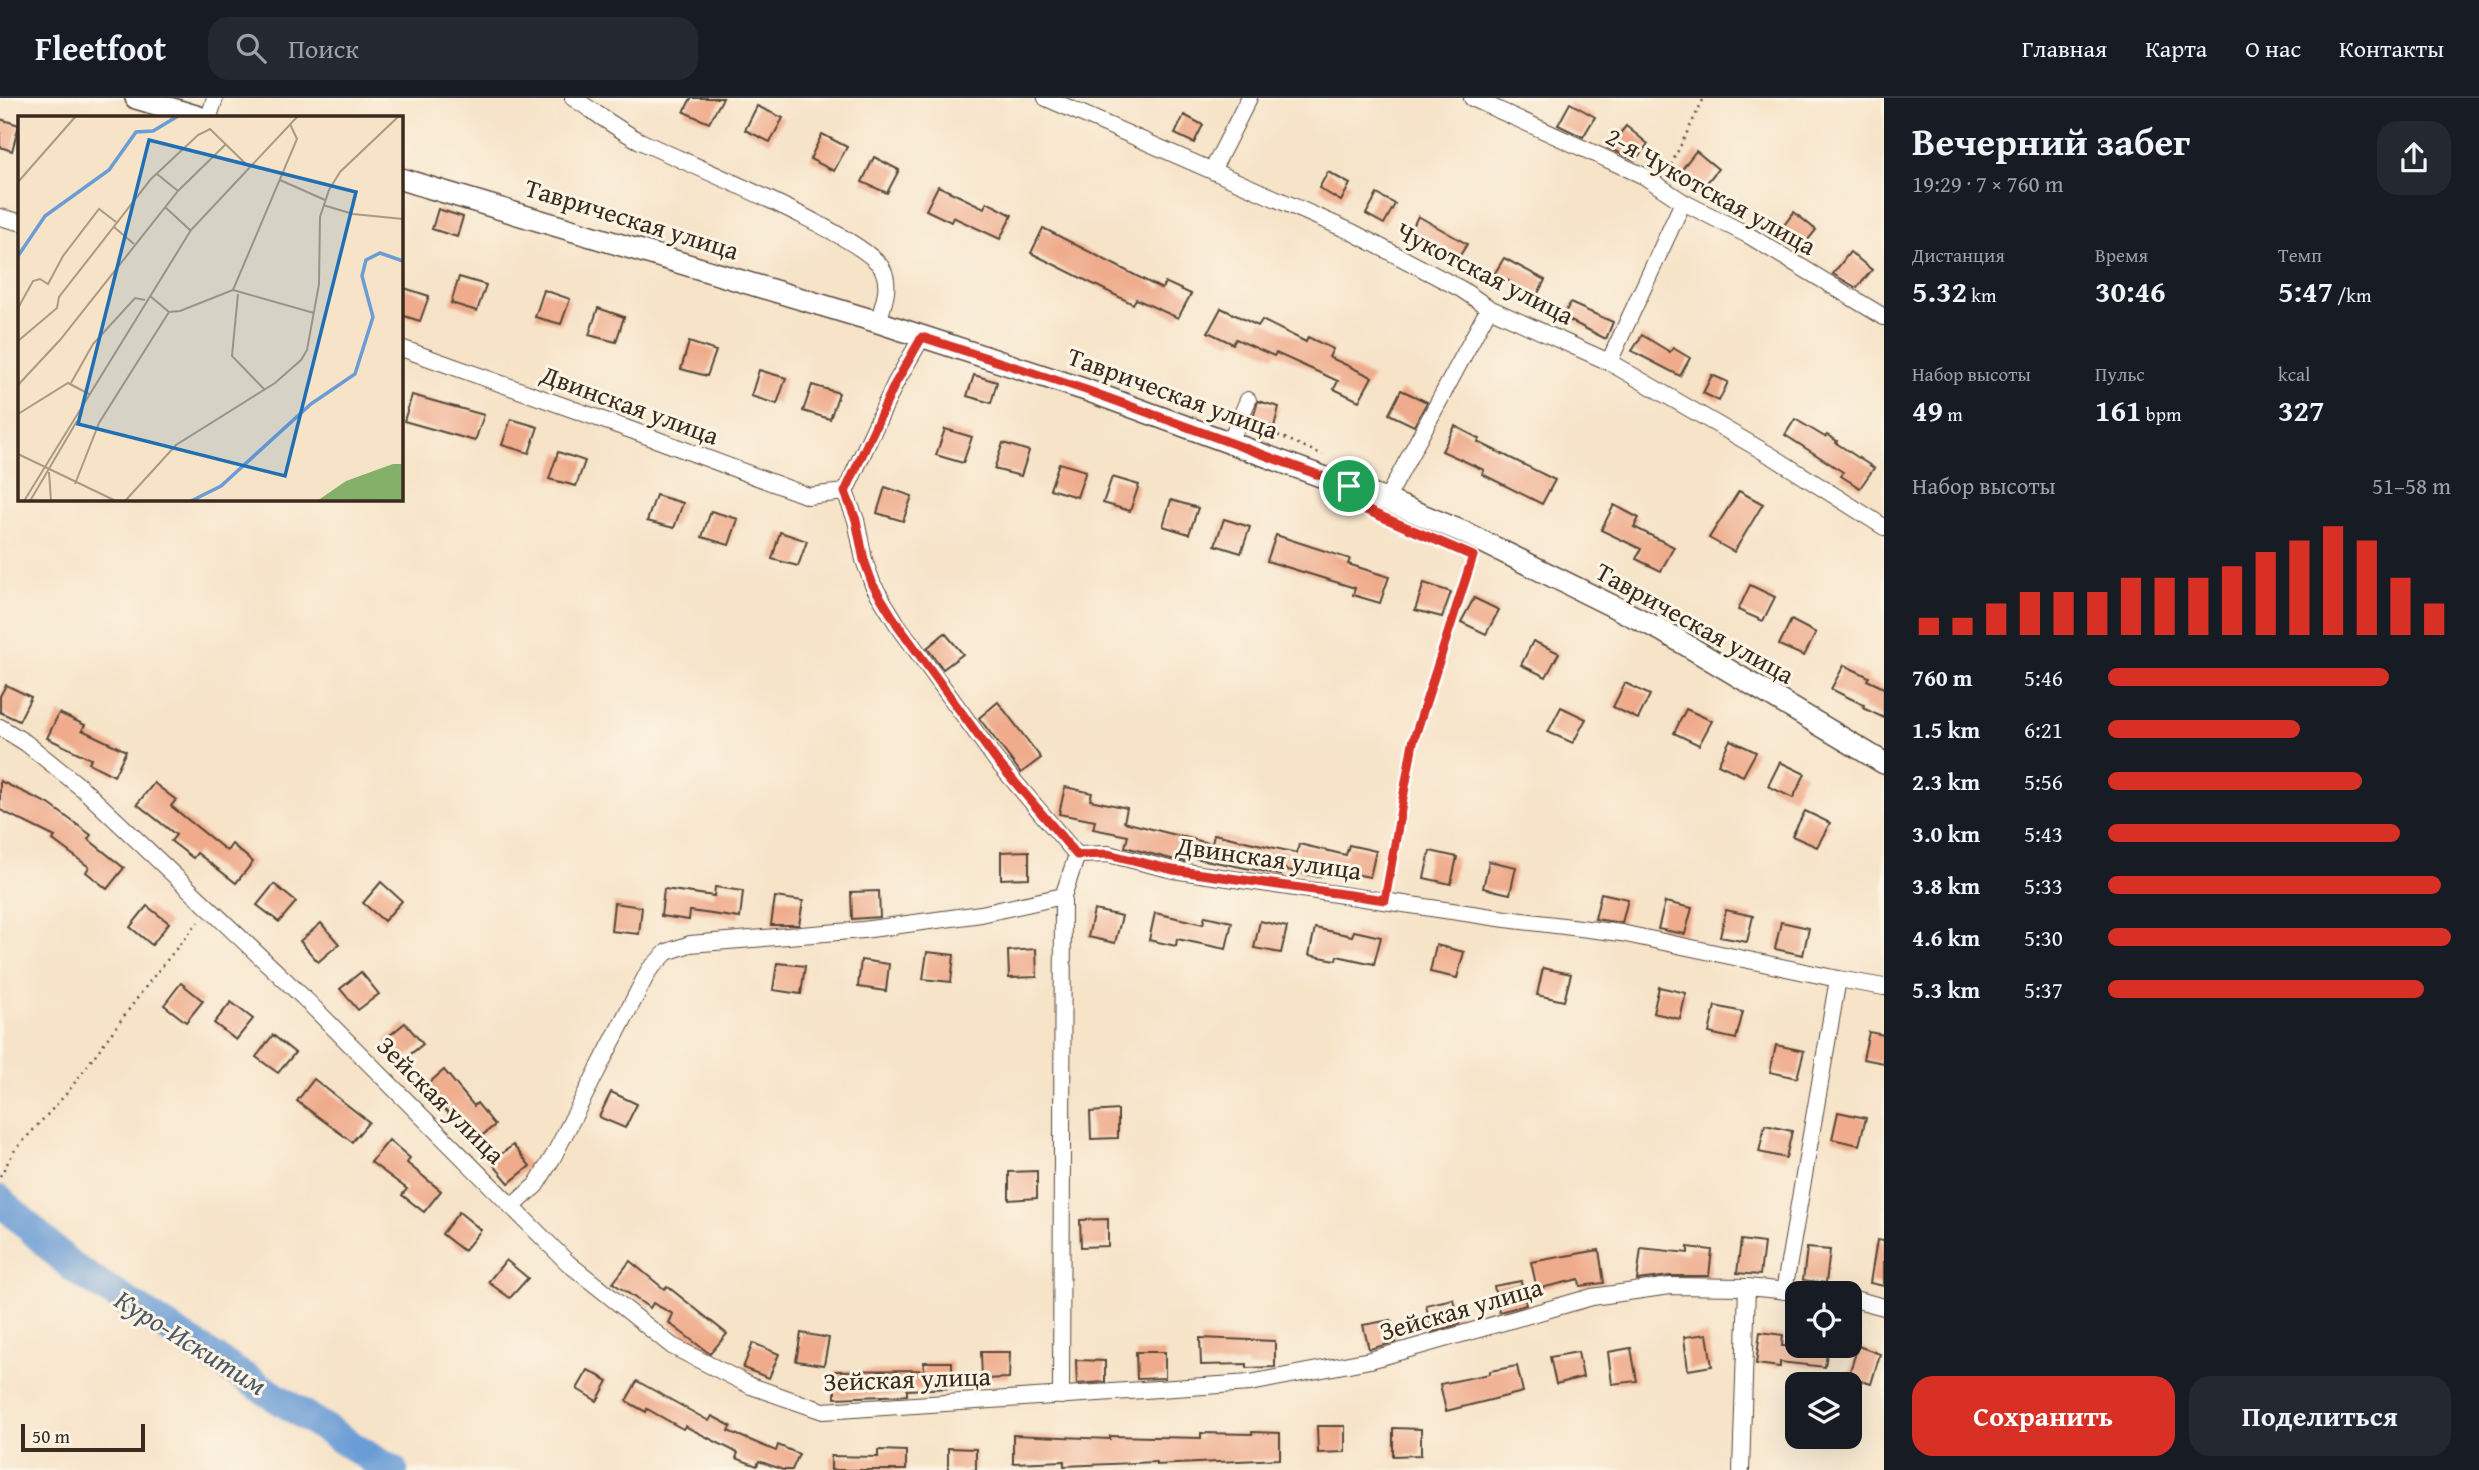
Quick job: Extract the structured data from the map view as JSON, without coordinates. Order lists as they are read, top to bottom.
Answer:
{
  "streets": {
    "main road": ["Таврическая улица"],
    "street": [
      "2-я Чукотская улица",
      "Чукотская улица",
      "Двинская улица",
      "Зейская улица"
    ]
  },
  "water": ["Куро-Искитим"],
  "scale_bar": "50 m",
  "page": {
    "header": "Fleetfoot",
    "search": "Поиск",
    "nav": [
      "Главная",
      "Карта",
      "О нас",
      "Контакты"
    ],
    "heading": ["Вечерний забег", "19:29 · 7 × 760 m"],
    "stats": [
      ["Дистанция", "5.32 km"],
      ["Время", "30:46"],
      ["Темп", "5:47 /km"],
      ["Набор высоты", "49 m"],
      ["Пульс", "161 bpm"],
      ["kcal", "327"]
    ],
    "chart": ["Набор высоты", "51–58 m"],
    "list": [
      {
        "name": "760 m",
        "note": "5:46"
      },
      {
        "name": "1.5 km",
        "note": "6:21"
      },
      {
        "name": "2.3 km",
        "note": "5:56"
      },
      {
        "name": "3.0 km",
        "note": "5:43"
      },
      {
        "name": "3.8 km",
        "note": "5:33"
      },
      {
        "name": "4.6 km",
        "note": "5:30"
      },
      {
        "name": "5.3 km",
        "note": "5:37"
      }
    ],
    "buttons": ["Сохранить", "Поделиться"],
    "scale": "50 m"
  }
}
